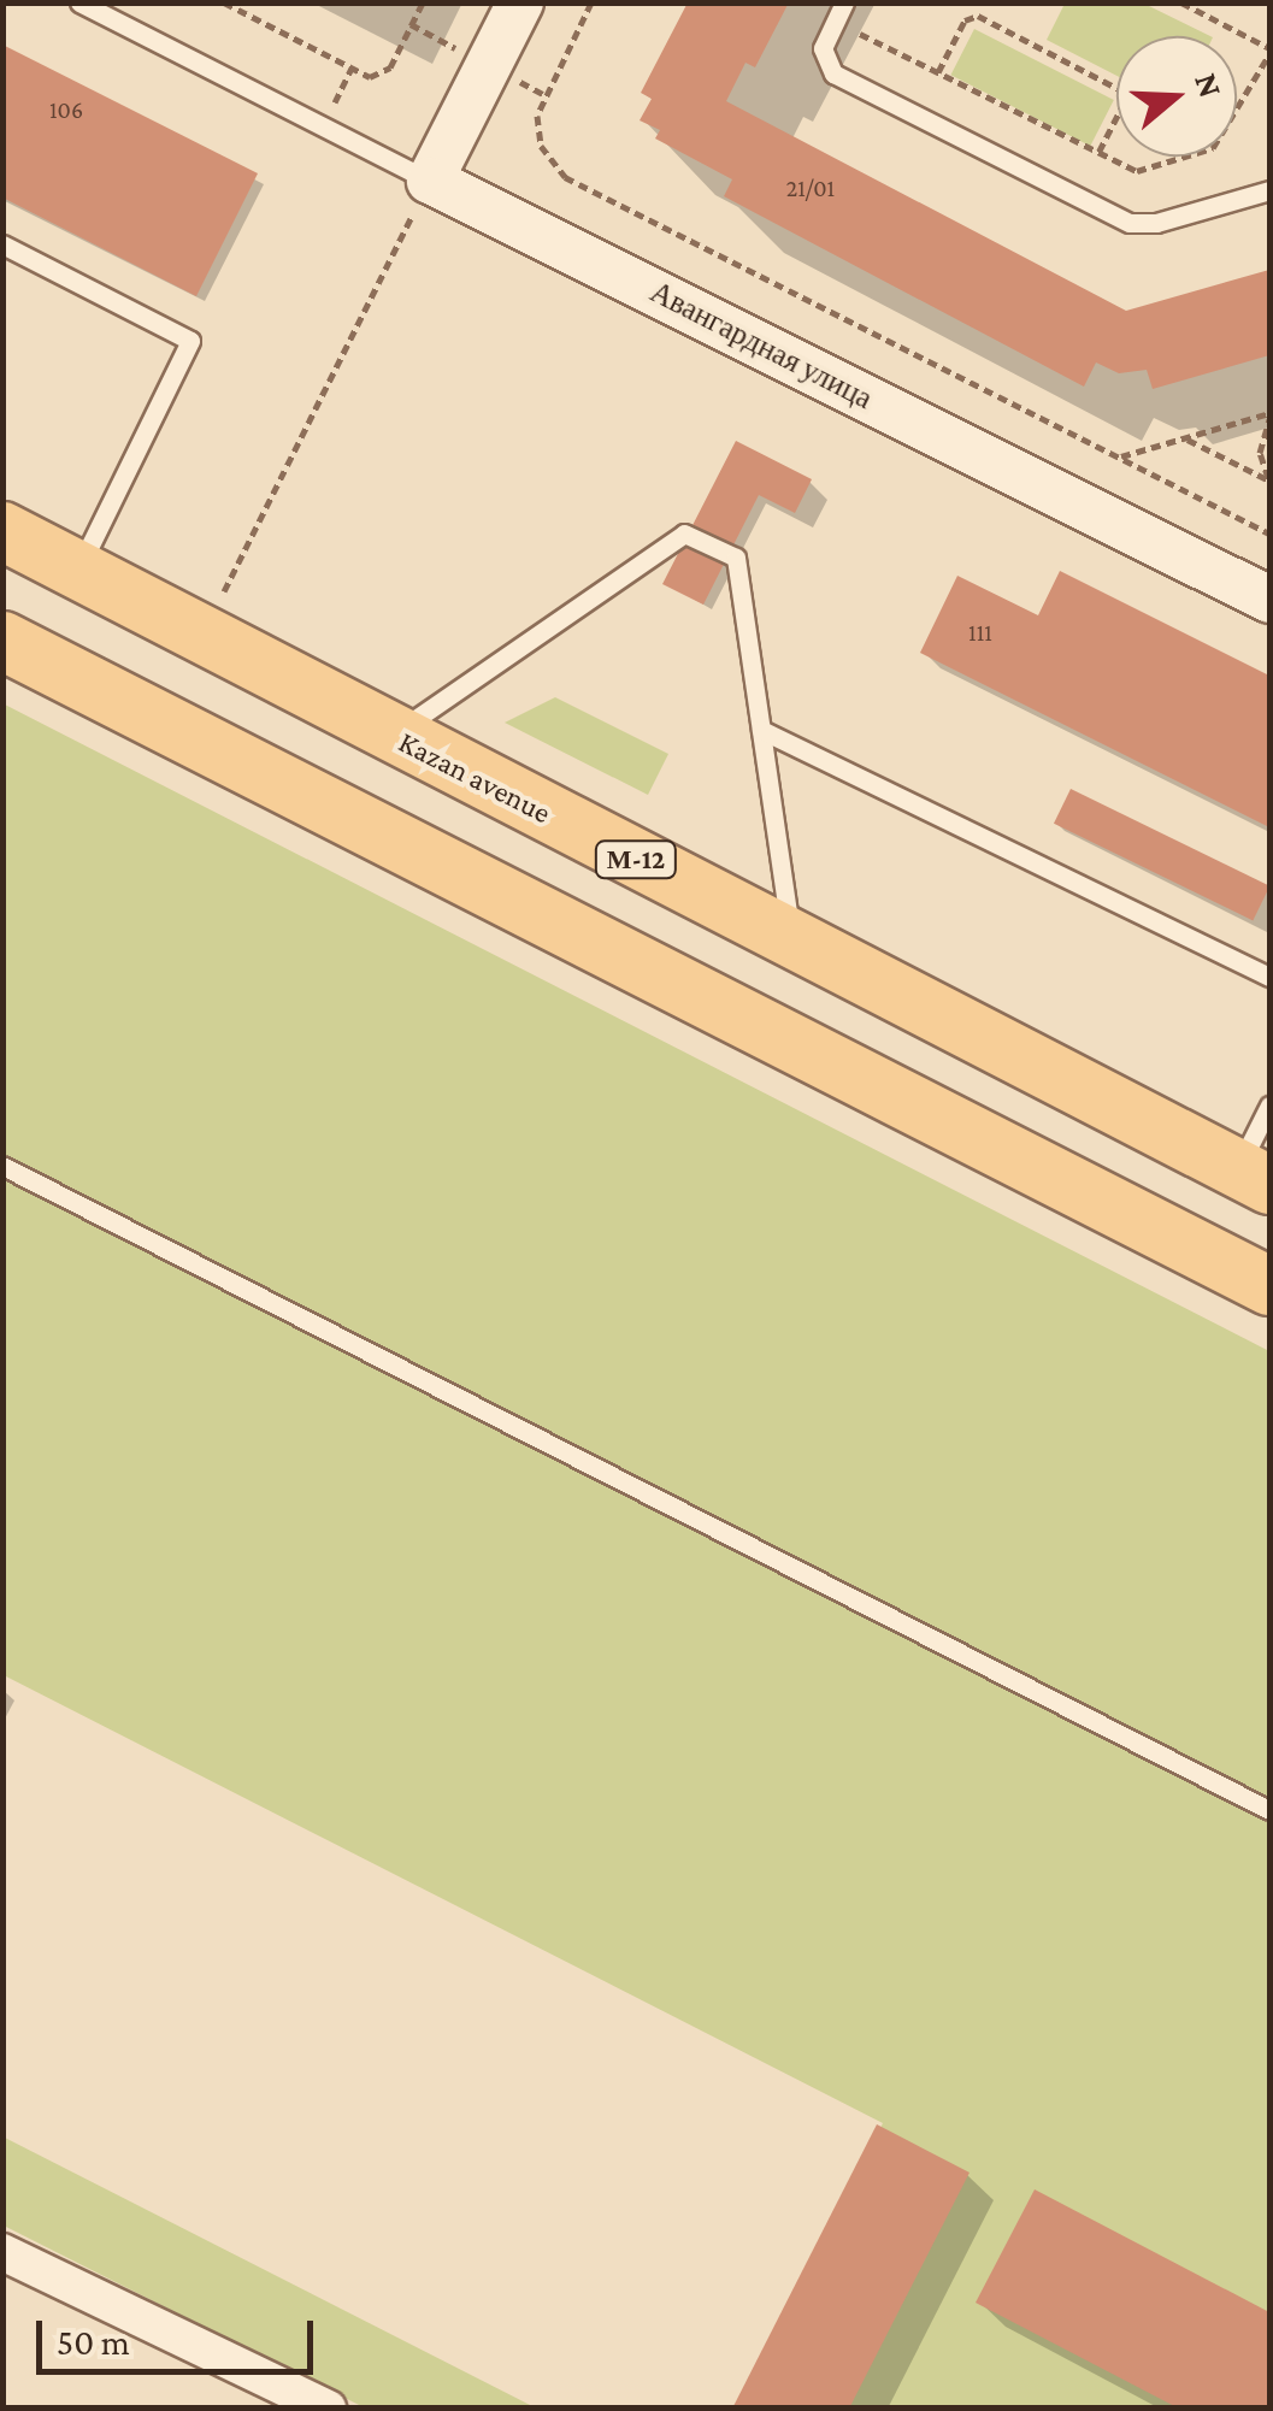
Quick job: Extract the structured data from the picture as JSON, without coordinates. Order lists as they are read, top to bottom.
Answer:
{
  "streets": {
    "main road": ["Kazan avenue", "М-12"],
    "street": ["Авангардная улица"]
  },
  "house_numbers": ["106", "21/01", "111"],
  "scale_bar": "50 m",
  "north": "right"
}
